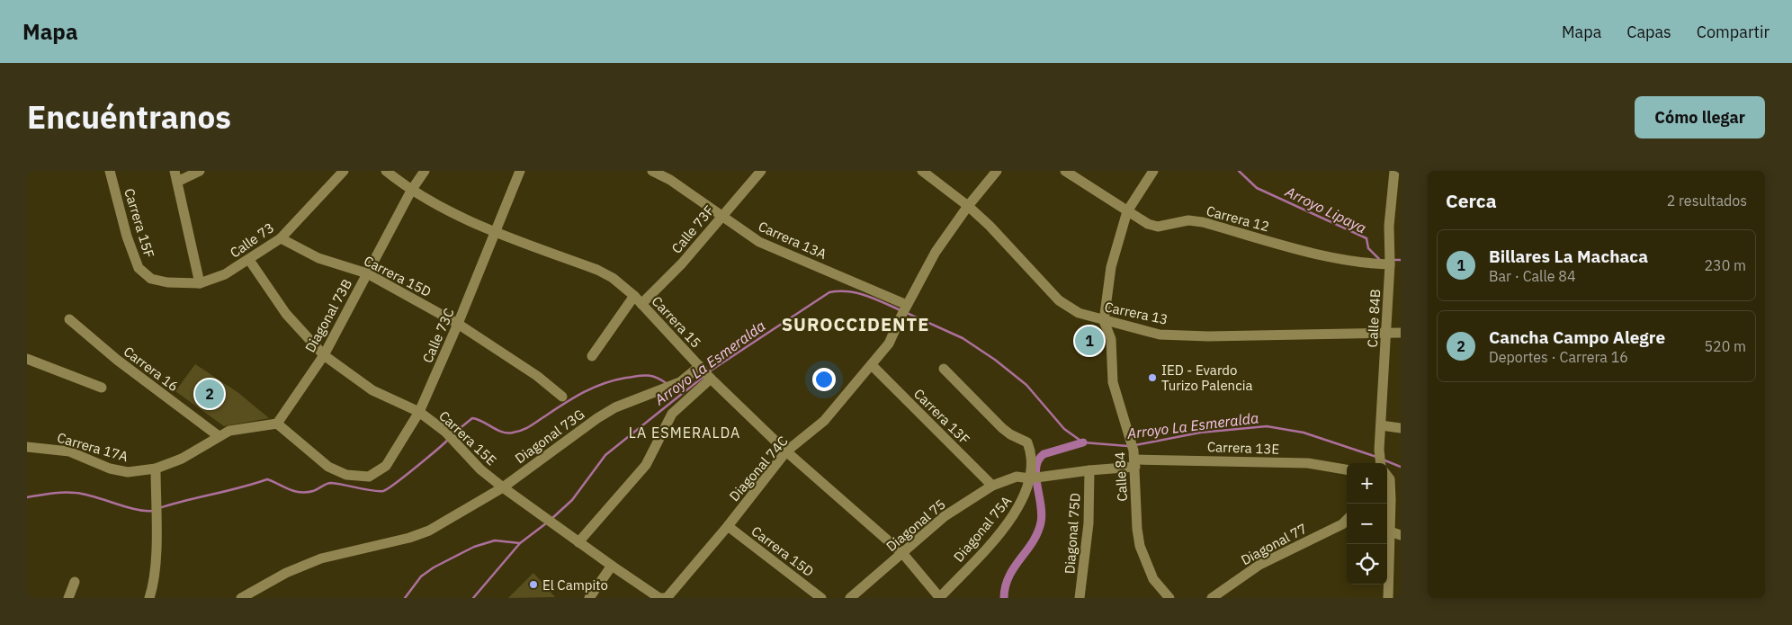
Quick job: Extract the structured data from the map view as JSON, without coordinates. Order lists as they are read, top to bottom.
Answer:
{
  "streets": {
    "street": [
      "Carrera 12",
      "Carrera 15F",
      "Calle 73F",
      "Calle 73",
      "Carrera 13A",
      "Carrera 15D",
      "Carrera 13",
      "Diagonal 73B",
      "Calle 84B",
      "Carrera 15",
      "Calle 73C",
      "Carrera 16",
      "Carrera 13F",
      "Diagonal 73G",
      "Carrera 15E",
      "Carrera 17A",
      "Carrera 13E",
      "Diagonal 74C",
      "Calle 84",
      "Diagonal 75",
      "Diagonal 75A",
      "Diagonal 75D",
      "Diagonal 77"
    ]
  },
  "crossings": [
    ["Carrera 12", "Calle 84B"],
    ["Carrera 12", "Calle 84"],
    ["Carrera 15F", "Calle 73"],
    ["Calle 73F", "Carrera 13A"],
    ["Calle 73F", "Carrera 15"],
    ["Calle 73", "Carrera 15D"],
    ["Calle 73", "Carrera 15E"],
    ["Carrera 13A", "Diagonal 74C"],
    ["Carrera 15D", "Diagonal 73B"],
    ["Carrera 15D", "Calle 73C"],
    ["Carrera 15D", "Diagonal 74C"],
    ["Carrera 13", "Calle 84B"],
    ["Carrera 13", "Diagonal 74C"],
    ["Carrera 13", "Calle 84"],
    ["Diagonal 73B", "Carrera 15"],
    ["Diagonal 73B", "Calle 73C"],
    ["Diagonal 73B", "Carrera 15E"],
    ["Diagonal 73B", "Carrera 17A"],
    ["Carrera 15", "Calle 73C"],
    ["Carrera 15", "Diagonal 73G"],
    ["Carrera 15", "Diagonal 74C"],
    ["Carrera 15", "Diagonal 75"],
    ["Carrera 15", "Diagonal 75A"],
    ["Calle 73C", "Carrera 15E"],
    ["Calle 73C", "Carrera 17A"],
    ["Carrera 16", "Carrera 17A"],
    ["Carrera 13F", "Diagonal 74C"],
    ["Carrera 13F", "Diagonal 75"],
    ["Diagonal 73G", "Carrera 15E"],
    ["Carrera 15E", "Diagonal 74C"],
    ["Carrera 13E", "Calle 84"],
    ["Carrera 13E", "Diagonal 75"],
    ["Carrera 13E", "Diagonal 75A"],
    ["Carrera 13E", "Diagonal 75D"],
    ["Diagonal 75", "Diagonal 75A"]
  ],
  "districts": ["SUROCCIDENTE", "LA ESMERALDA"],
  "water": ["Arroyo Lipaya", "Arroyo La Esmeralda"],
  "places": ["IED - Evardo Turizo Palencia", "El Campito"],
  "page": {
    "header": "Mapa",
    "nav": ["Mapa", "Capas", "Compartir"],
    "title": "Encuéntranos",
    "buttons": "Cómo llegar",
    "heading": ["Cerca", "2 resultados"],
    "list": [
      {
        "mark": "1",
        "name": "Billares La Machaca",
        "note": "Bar · Calle 84",
        "value": "230 m"
      },
      {
        "mark": "2",
        "name": "Cancha Campo Alegre",
        "note": "Deportes · Carrera 16",
        "value": "520 m"
      }
    ],
    "pins": ["1", "2"],
    "map_buttons": ["+", "−"]
  }
}
